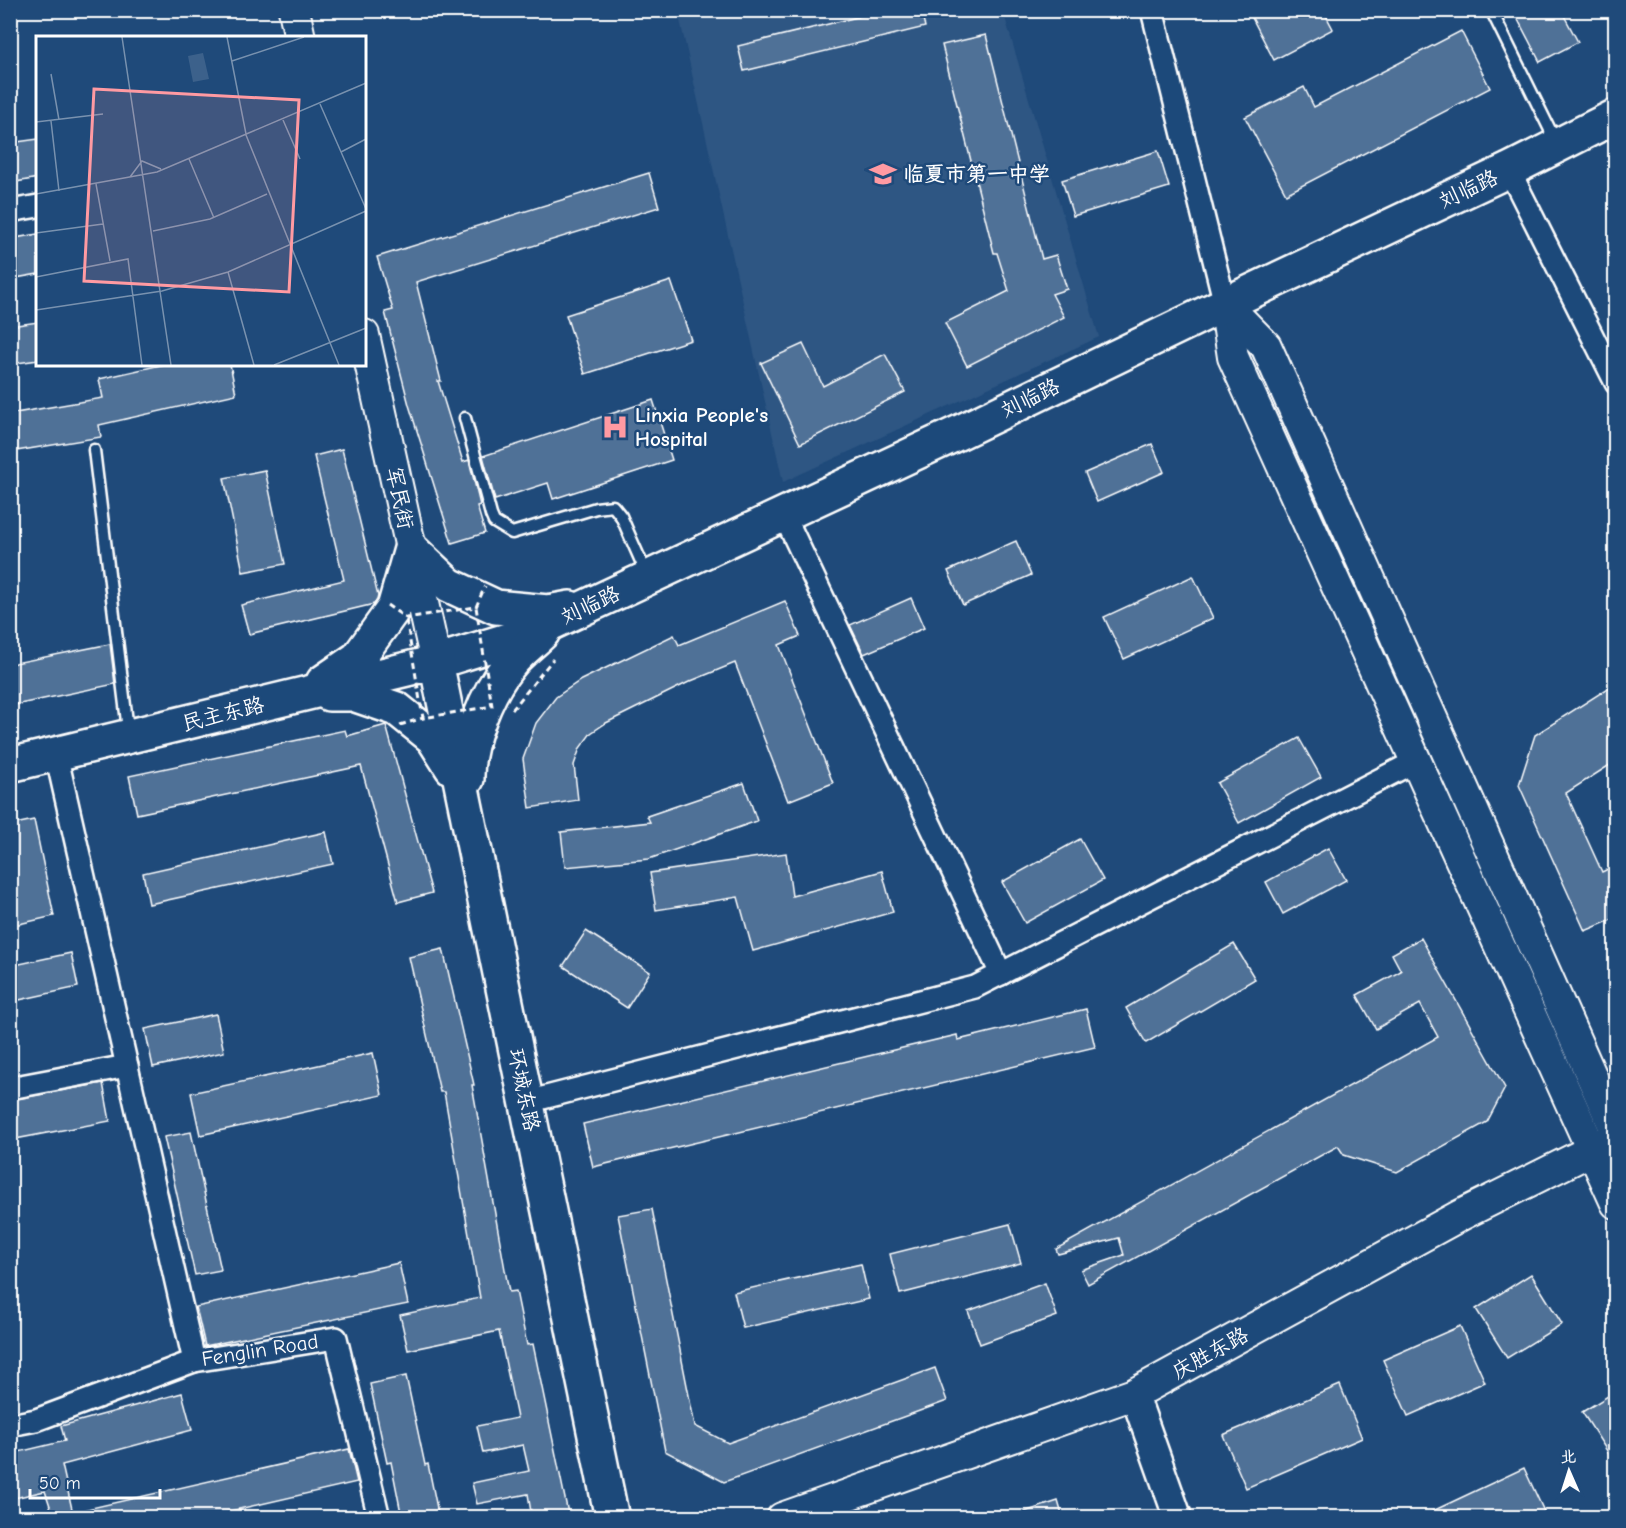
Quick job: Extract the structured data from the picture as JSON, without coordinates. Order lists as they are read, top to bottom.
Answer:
{
  "streets": {
    "main road": [
      "刘临路",
      "军民街",
      "民主东路",
      "环城东路",
      "庆胜东路"
    ],
    "street": ["Fenglin Road"]
  },
  "crossings": [
    ["刘临路", "军民街"],
    ["刘临路", "民主东路"],
    ["刘临路", "环城东路"],
    ["军民街", "民主东路"],
    ["军民街", "环城东路"],
    ["民主东路", "环城东路"]
  ],
  "places": {
    "school or university": ["临夏市第一中学"],
    "hospital": ["Linxia People's Hospital"]
  },
  "scale_bar": "50 m",
  "north": "top"
}
